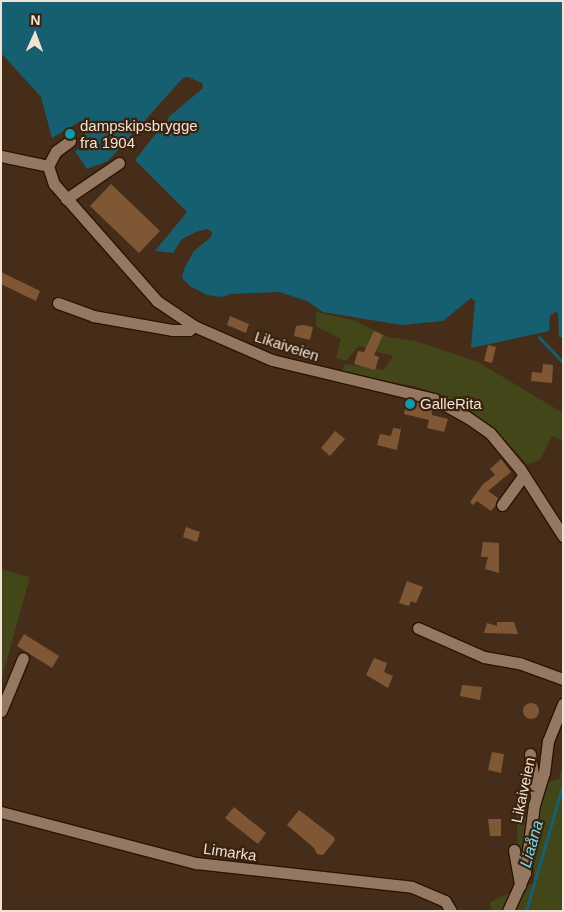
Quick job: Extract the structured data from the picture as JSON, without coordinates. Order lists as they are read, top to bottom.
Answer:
{
  "streets": {
    "street": ["Likaiveien", "Limarka"]
  },
  "water": ["Liaåna"],
  "places": ["dampskipsbrygge fra 1904", "GalleRita"],
  "north": "top"
}
